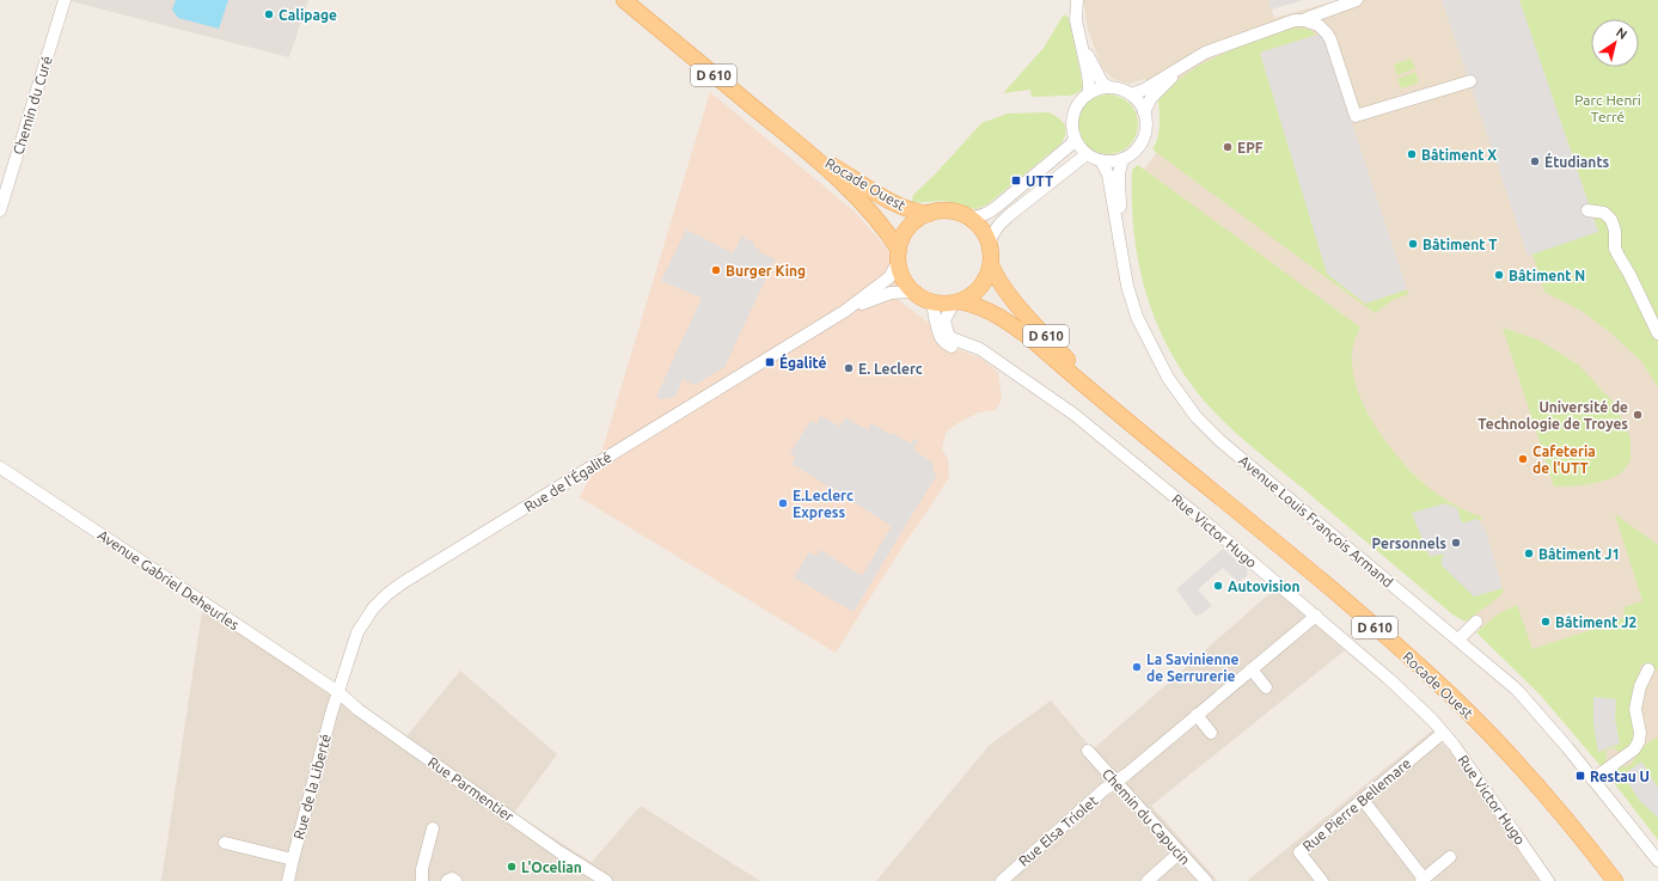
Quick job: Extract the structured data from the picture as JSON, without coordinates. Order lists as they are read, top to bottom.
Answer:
{
  "streets": {
    "main road": ["D 610", "Rocade Ouest"],
    "street": [
      "Chemin du Curé",
      "Rue de l'Égalité",
      "Avenue Louis François Armand",
      "Rue Victor Hugo",
      "Avenue Gabriel Deheurles",
      "Rue de la Liberté",
      "Rue Parmentier",
      "Rue Pierre Bellemare",
      "Chemin du Capucin",
      "Rue Elsa Triolet"
    ]
  },
  "crossings": [
    ["Rocade Ouest", "Rue Victor Hugo"],
    ["Rue de l'Égalité", "Avenue Gabriel Deheurles"],
    ["Rue de l'Égalité", "Rue de la Liberté"],
    ["Rue de l'Égalité", "Rue Parmentier"],
    ["Rue Victor Hugo", "Rue Pierre Bellemare"],
    ["Rue Victor Hugo", "Rue Elsa Triolet"],
    ["Avenue Gabriel Deheurles", "Rue de la Liberté"],
    ["Avenue Gabriel Deheurles", "Rue Parmentier"],
    ["Rue de la Liberté", "Rue Parmentier"],
    ["Chemin du Capucin", "Rue Elsa Triolet"]
  ],
  "parks": ["Parc Henri Terré"],
  "places": {
    "other": [
      "Calipage",
      "EPF",
      "Bâtiment X",
      "Étudiants",
      "Bâtiment T",
      "Burger King",
      "Bâtiment N",
      "E. Leclerc",
      "Université de Technologie de Troyes",
      "Cafeteria de l'UTT",
      "E.Leclerc Express",
      "Personnels",
      "Bâtiment J1",
      "Autovision",
      "Bâtiment J2",
      "La Savinienne de Serrurerie",
      "L'Ocelian"
    ],
    "transit": ["UTT", "Égalité", "Restau U"]
  },
  "north": "top right"
}
